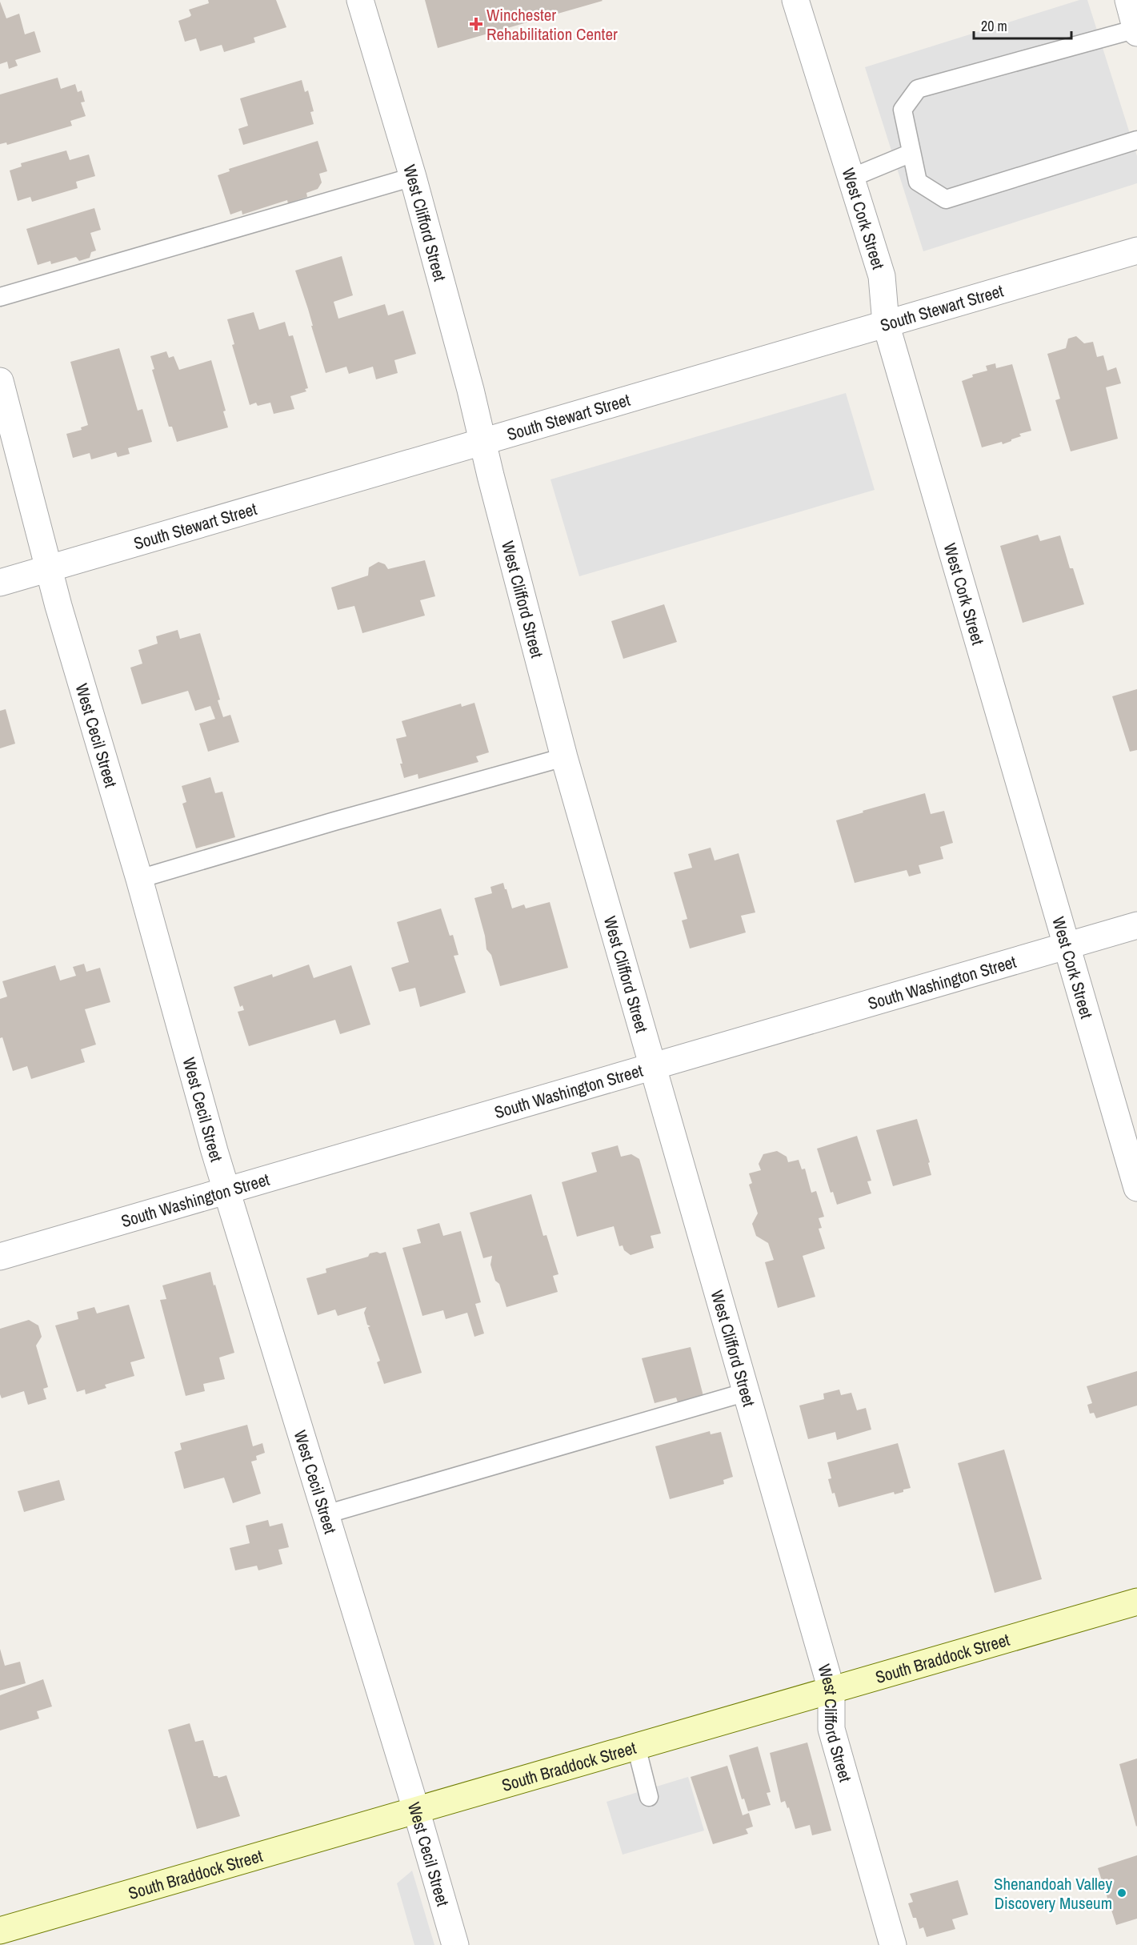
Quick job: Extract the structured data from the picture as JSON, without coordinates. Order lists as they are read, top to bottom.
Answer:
{
  "streets": {
    "main road": ["South Braddock Street"],
    "street": [
      "West Cork Street",
      "West Clifford Street",
      "South Stewart Street",
      "West Cecil Street",
      "South Washington Street"
    ]
  },
  "crossings": [
    ["West Cork Street", "South Stewart Street"],
    ["West Cork Street", "South Washington Street"],
    ["West Clifford Street", "South Stewart Street"],
    ["West Clifford Street", "South Washington Street"],
    ["West Clifford Street", "South Braddock Street"],
    ["South Stewart Street", "West Cecil Street"],
    ["West Cecil Street", "South Washington Street"],
    ["West Cecil Street", "South Braddock Street"]
  ],
  "places": {
    "health": ["Winchester Rehabilitation Center"],
    "other": ["Shenandoah Valley Discovery Museum"]
  },
  "scale_bar": "20 m"
}
